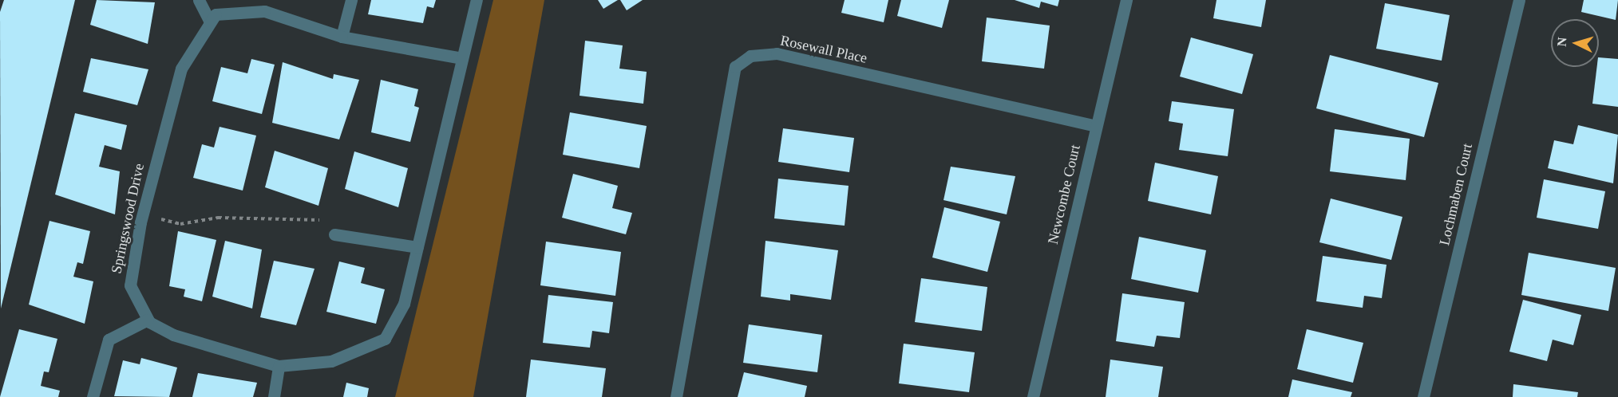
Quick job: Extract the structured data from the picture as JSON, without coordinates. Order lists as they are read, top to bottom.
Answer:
{
  "streets": {
    "street": [
      "Rosewall Place",
      "Newcombe Court",
      "Lochmaben Court",
      "Springswood Drive"
    ]
  },
  "crossings": [
    ["Rosewall Place", "Newcombe Court"]
  ],
  "north": "left"
}
